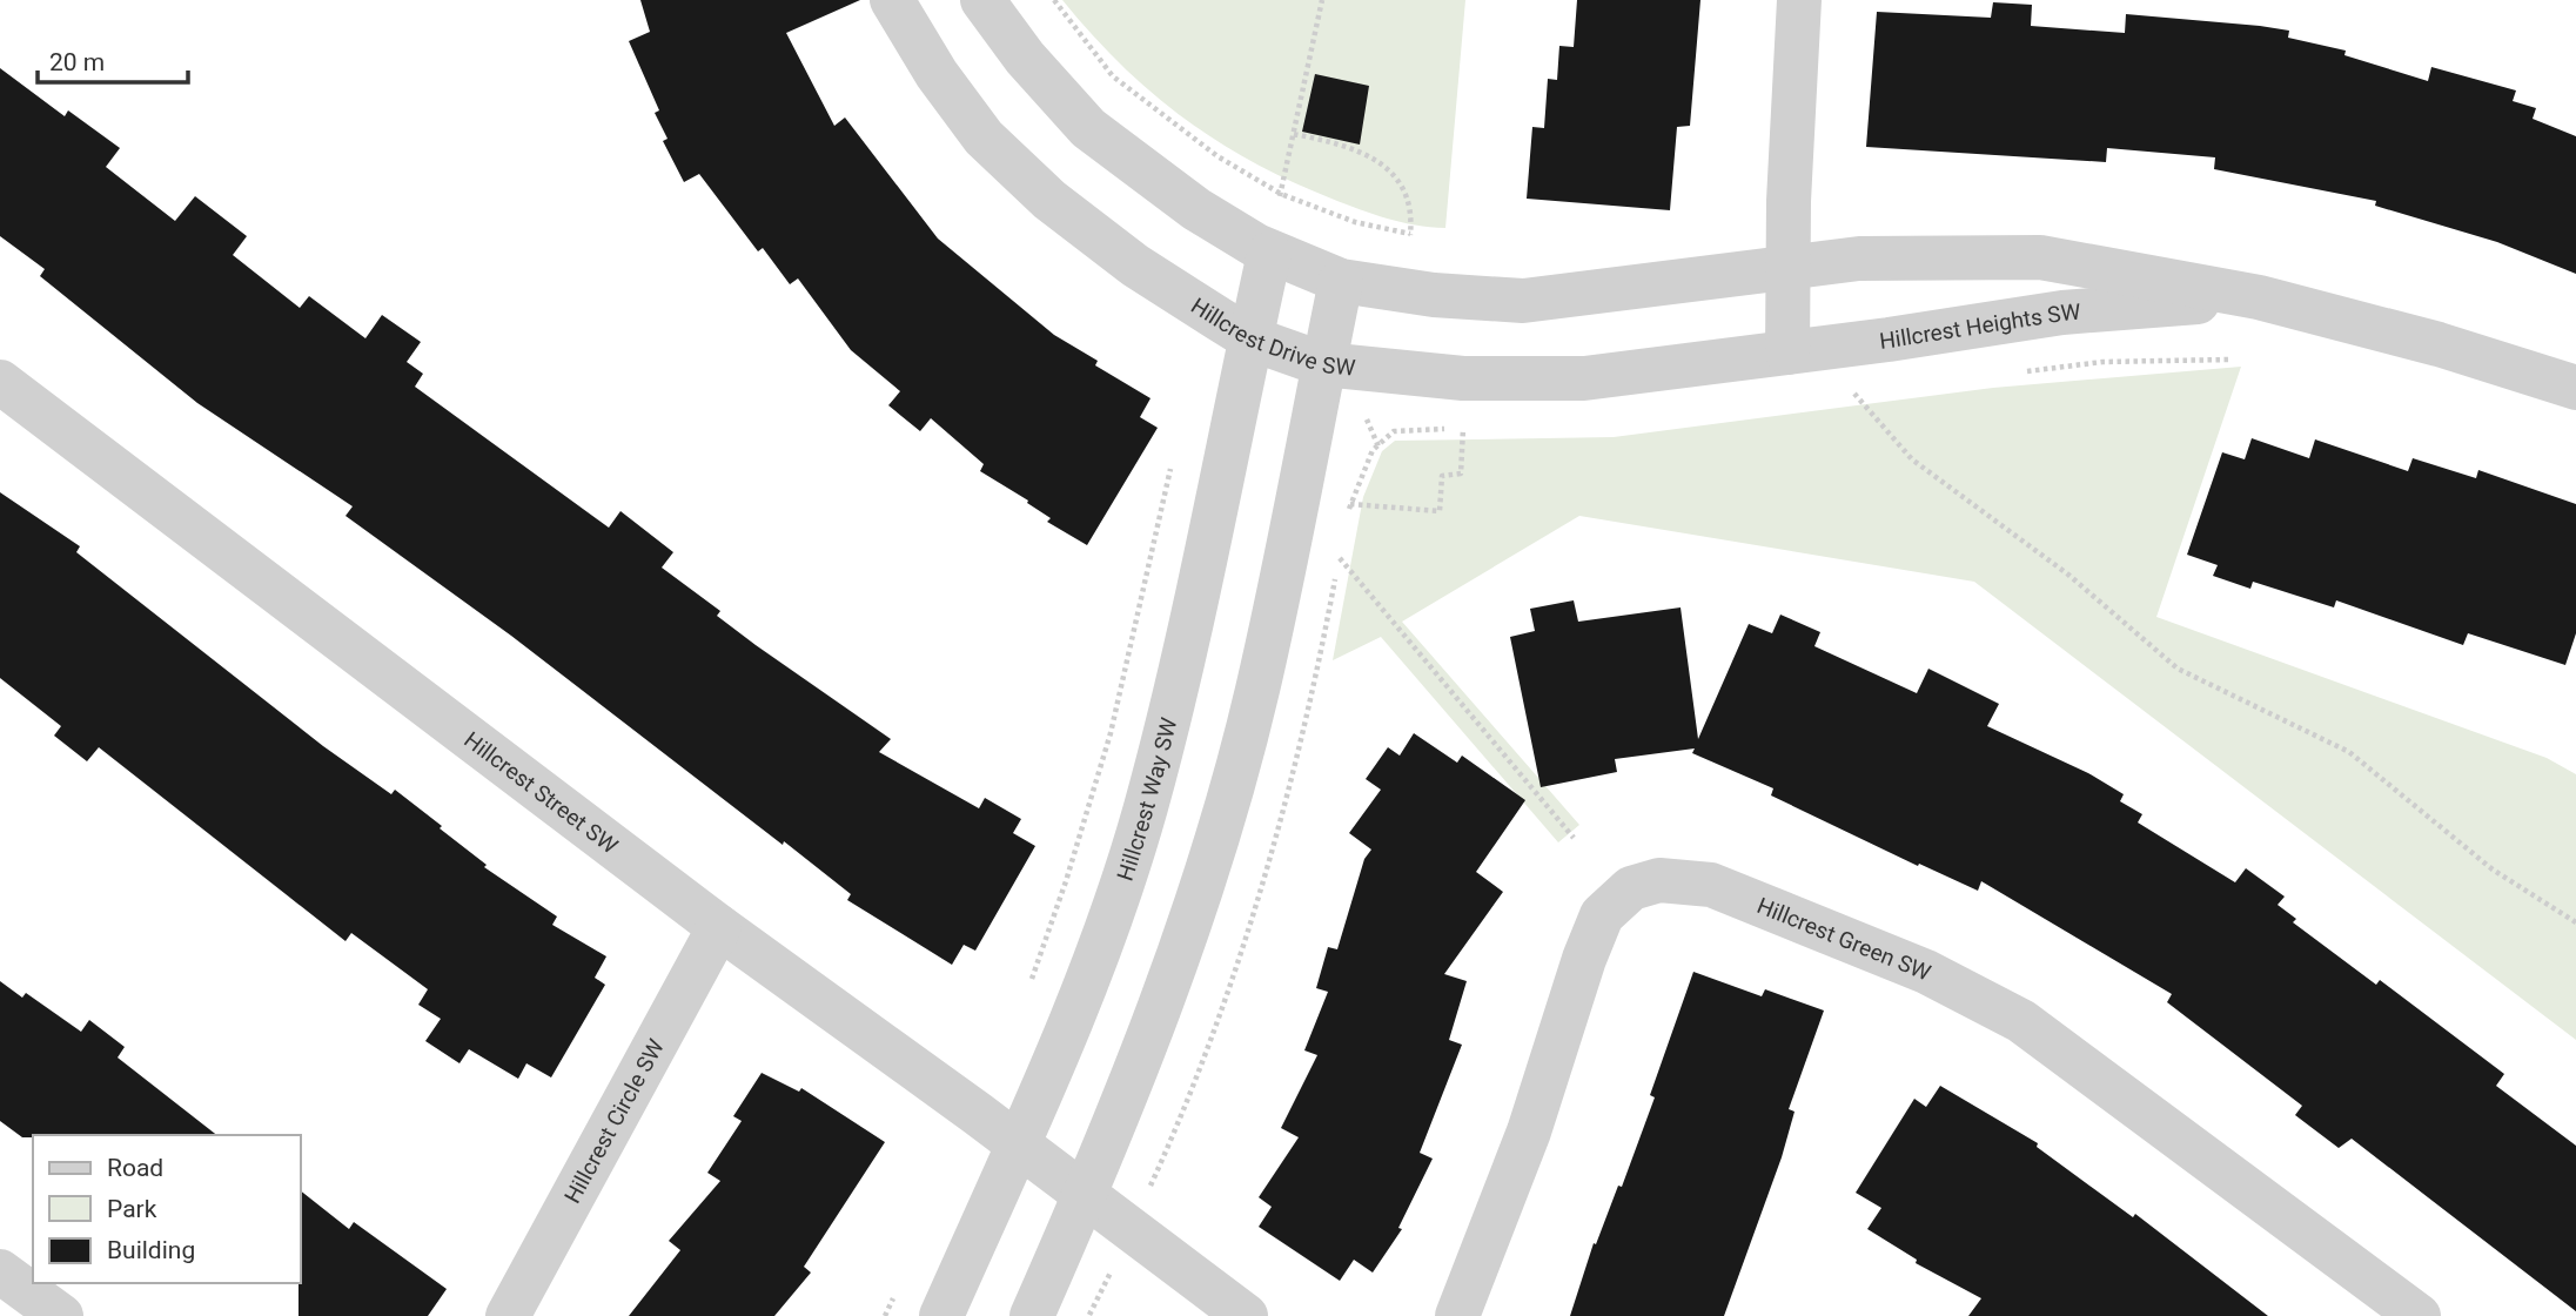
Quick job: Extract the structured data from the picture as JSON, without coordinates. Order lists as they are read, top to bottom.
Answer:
{
  "streets": {
    "street": [
      "Hillcrest Heights SW",
      "Hillcrest Drive SW",
      "Hillcrest Street SW",
      "Hillcrest Way SW",
      "Hillcrest Green SW",
      "Hillcrest Circle SW"
    ]
  },
  "crossings": [
    ["Hillcrest Heights SW", "Hillcrest Drive SW"],
    ["Hillcrest Drive SW", "Hillcrest Way SW"],
    ["Hillcrest Street SW", "Hillcrest Way SW"],
    ["Hillcrest Street SW", "Hillcrest Circle SW"]
  ],
  "legend": ["Road", "Park", "Building"],
  "scale_bar": "20 m"
}
